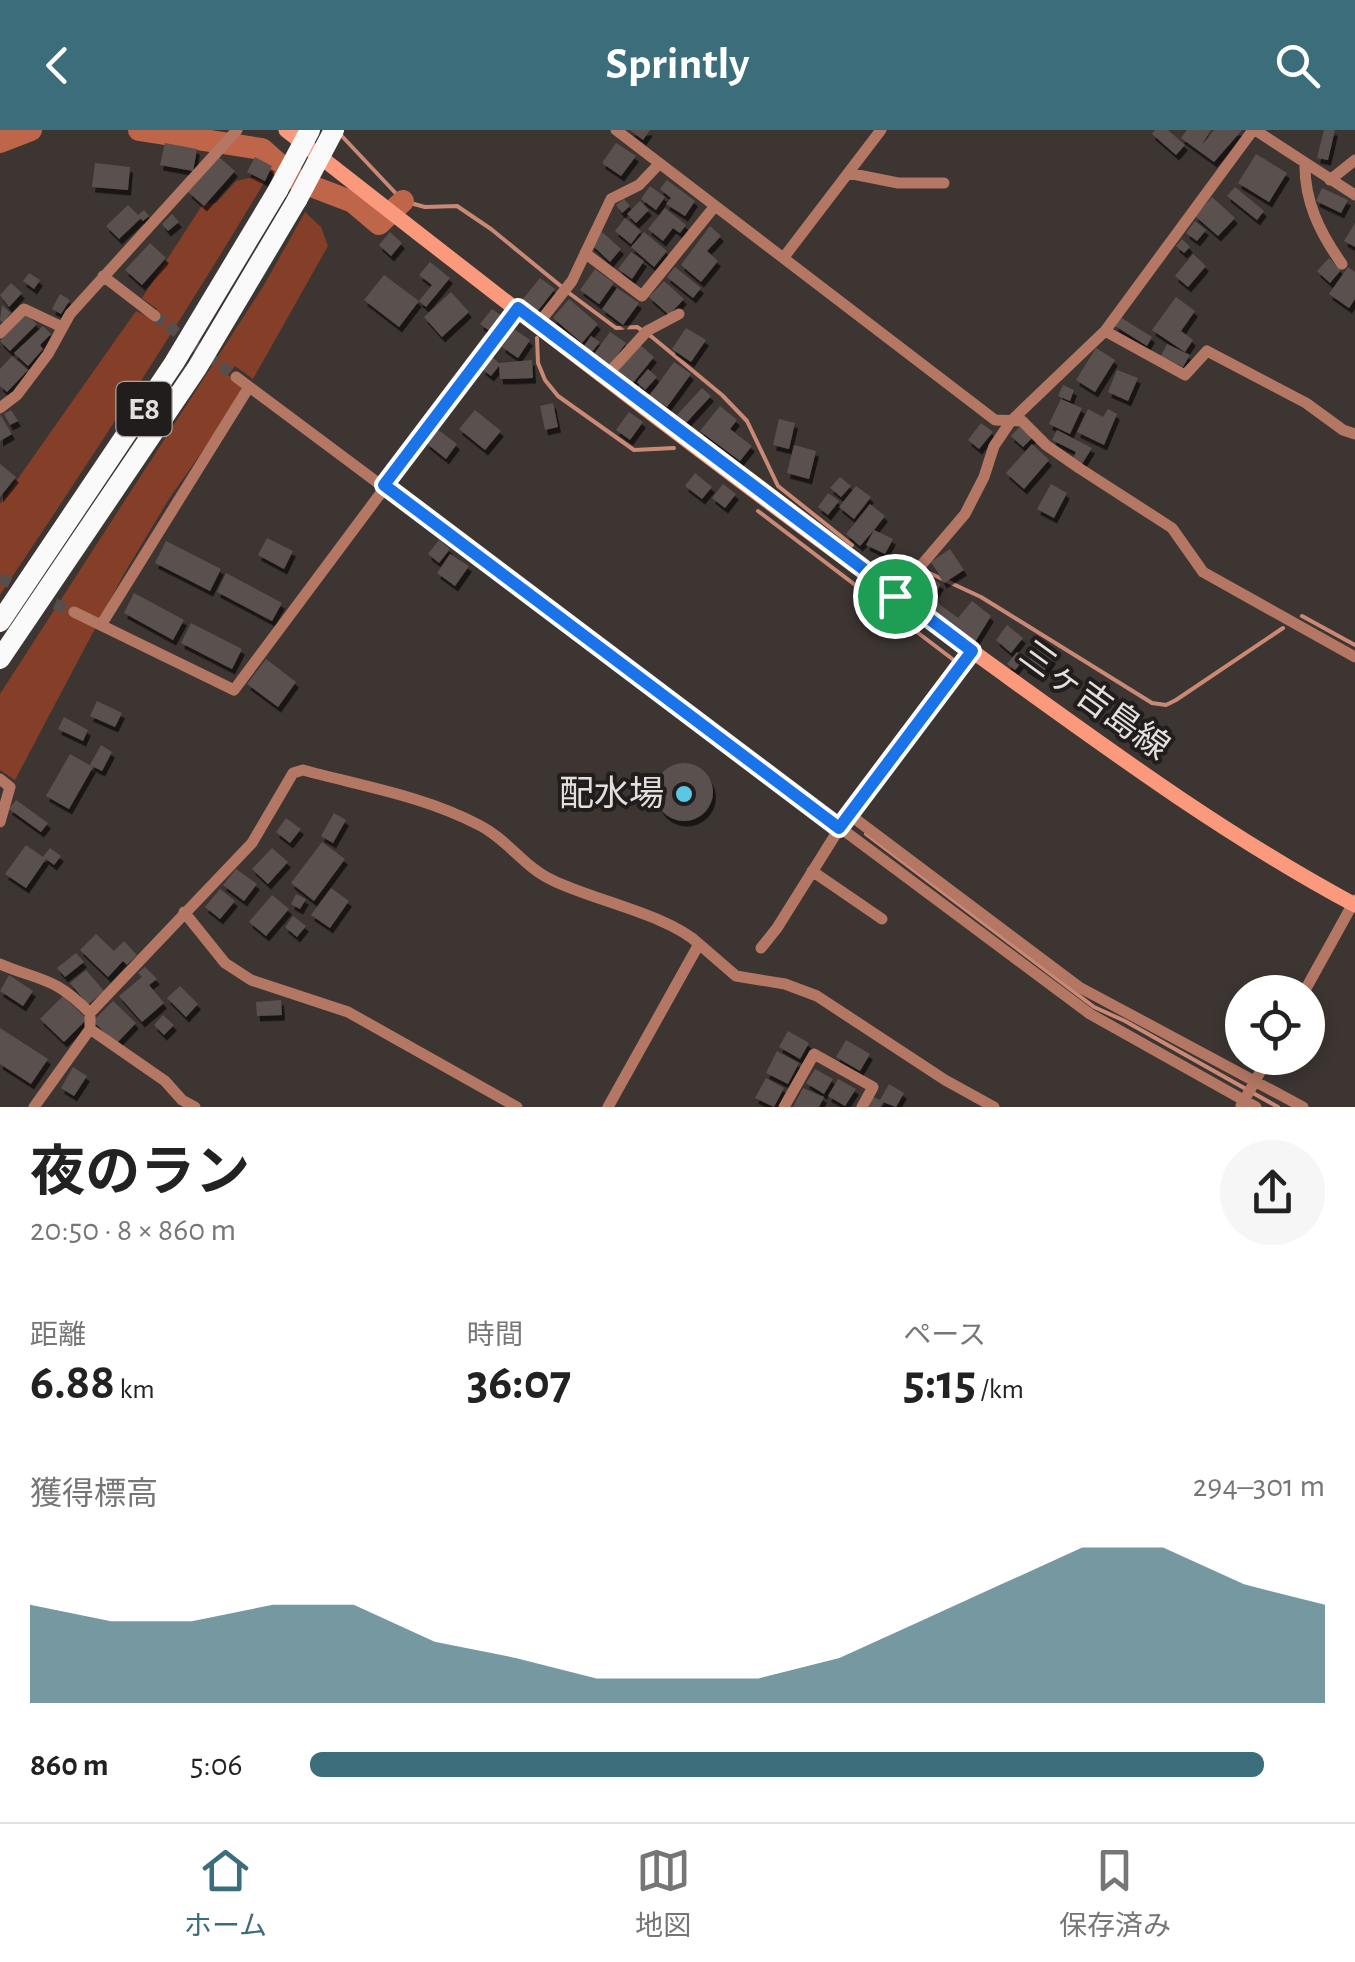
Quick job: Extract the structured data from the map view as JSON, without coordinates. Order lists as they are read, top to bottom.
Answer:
{
  "streets": {
    "highway": ["E8"],
    "main road": ["三ヶ吉島線"]
  },
  "places": ["配水場"],
  "page": {
    "header": "Sprintly",
    "heading": ["夜のラン", "20:50 · 8 × 860 m"],
    "stats": [
      ["距離", "6.88 km"],
      ["時間", "36:07"],
      ["ペース", "5:15 /km"]
    ],
    "chart": ["獲得標高", "294–301 m"],
    "list": [
      {
        "name": "860 m",
        "note": "5:06"
      }
    ],
    "tabs": ["ホーム", "地図", "保存済み"]
  }
}
